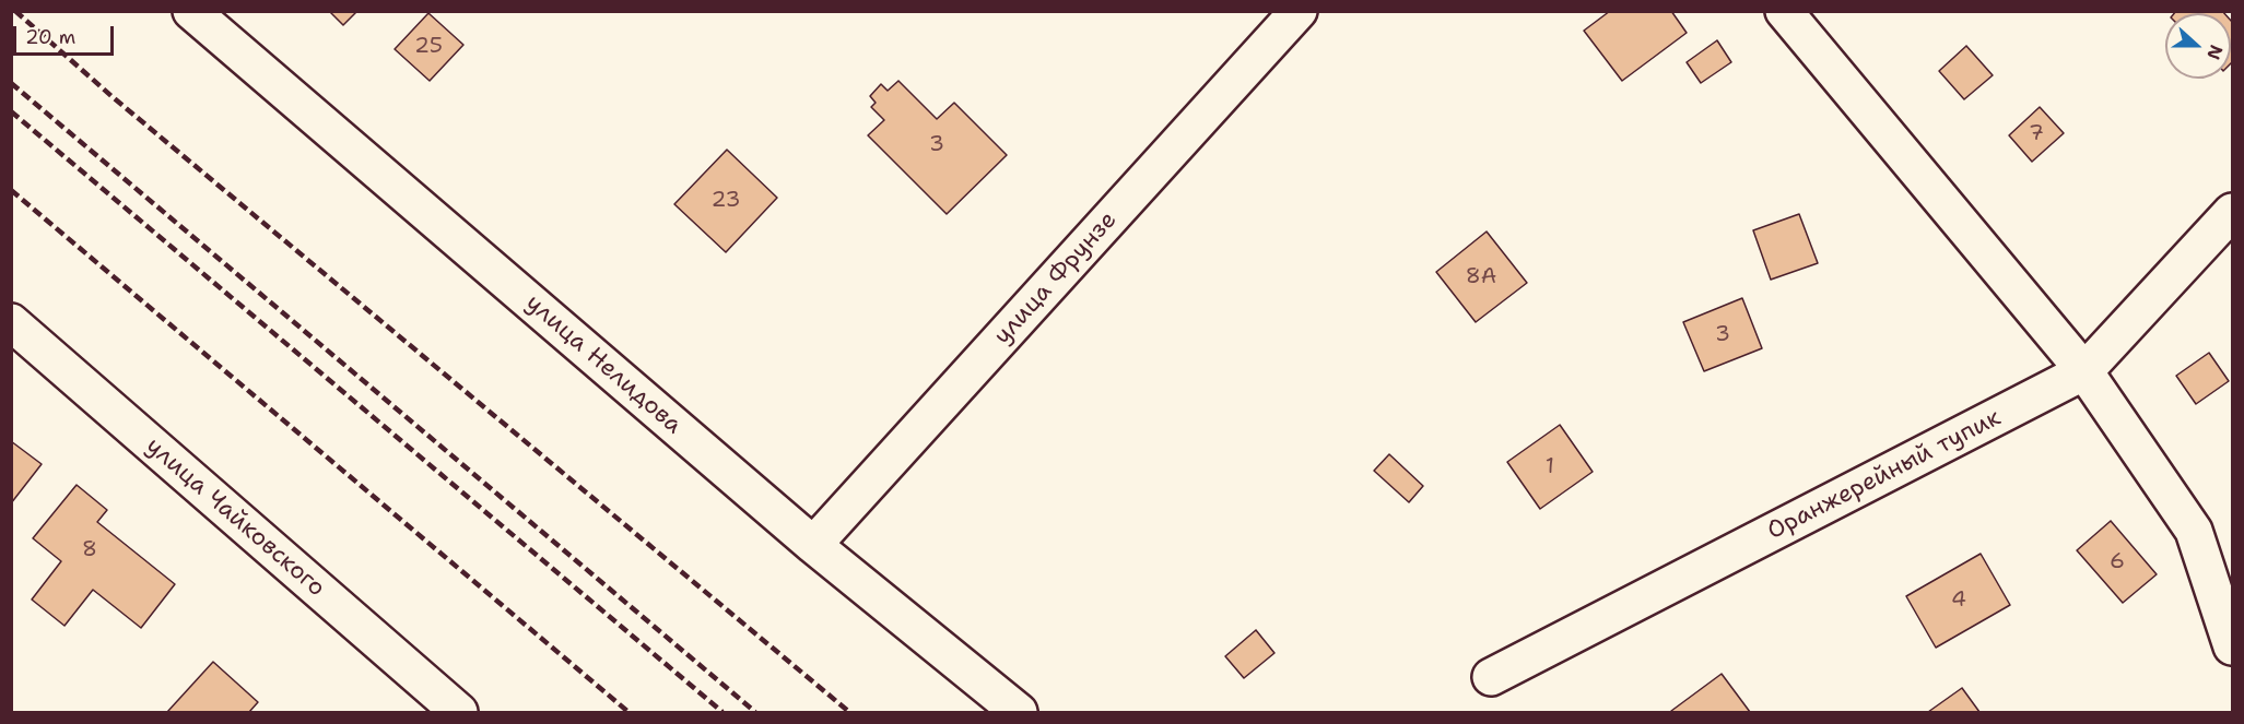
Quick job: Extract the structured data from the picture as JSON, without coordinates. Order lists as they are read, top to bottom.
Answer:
{
  "streets": {
    "street": [
      "улица Фрунзе",
      "улица Нелидова",
      "Оранжерейный тупик",
      "улица Чайковского"
    ]
  },
  "crossings": [
    ["улица Фрунзе", "улица Нелидова"]
  ],
  "house_numbers": [
    "25",
    "7",
    "3",
    "23",
    "8А",
    "3",
    "1",
    "8",
    "6",
    "4"
  ],
  "scale_bar": "20 m",
  "north": "right"
}
